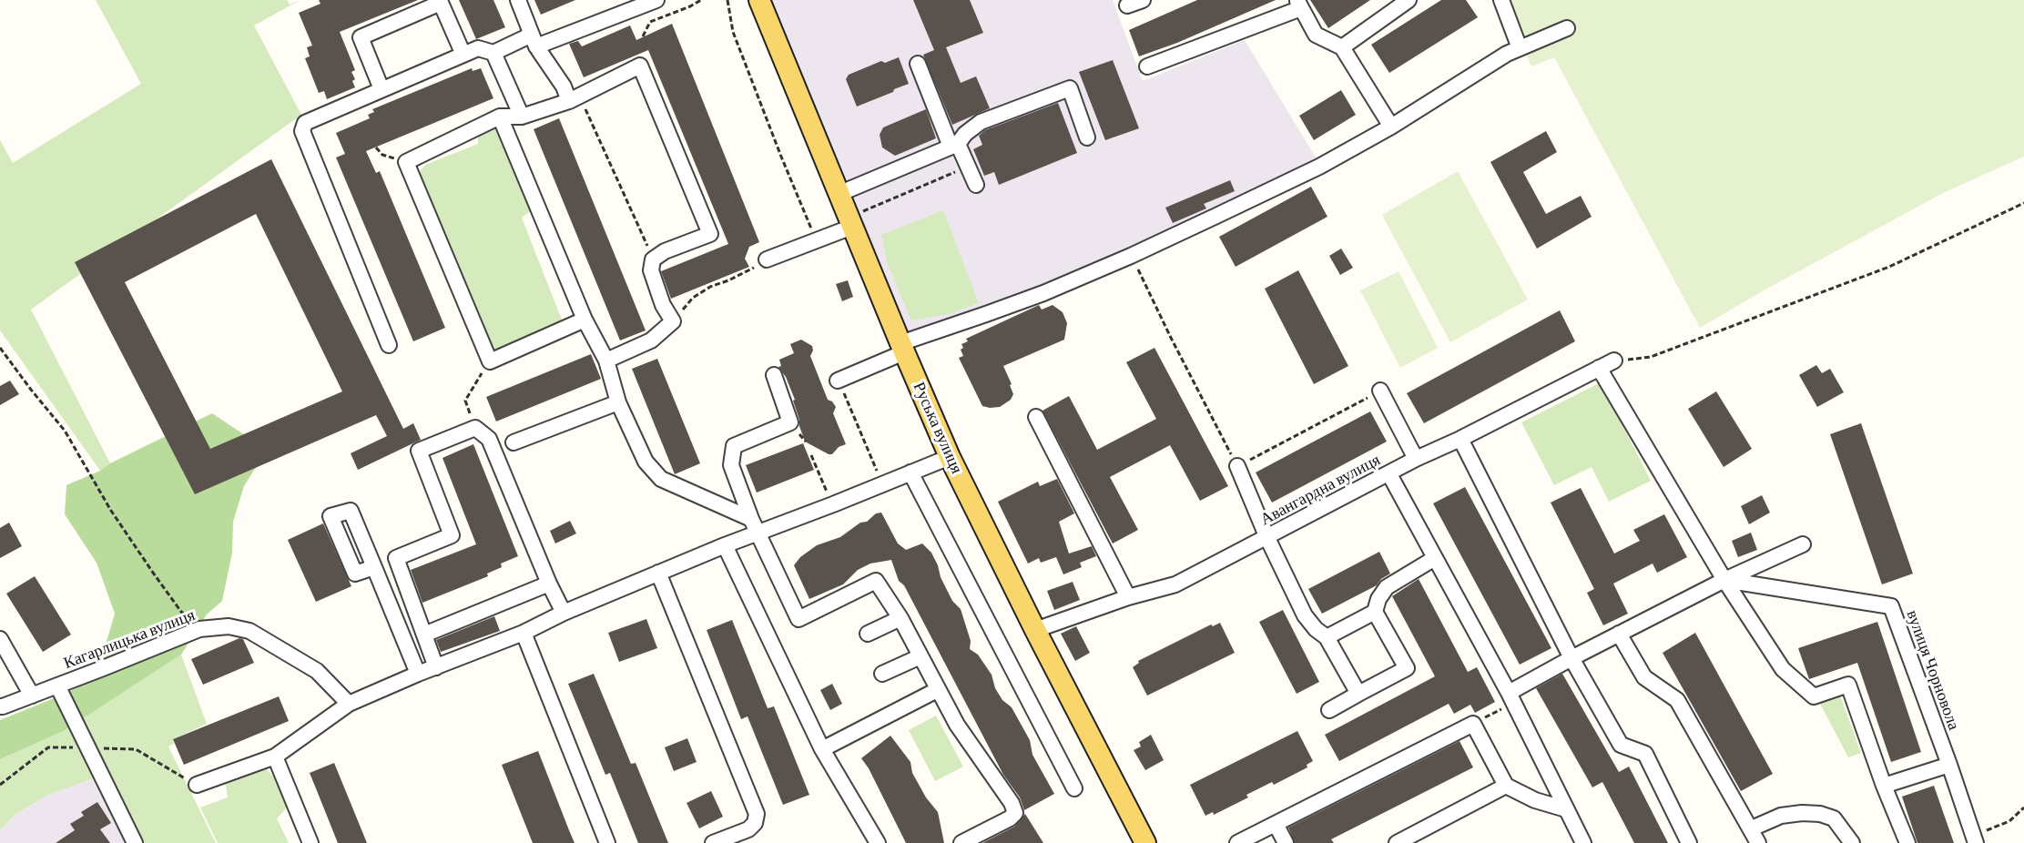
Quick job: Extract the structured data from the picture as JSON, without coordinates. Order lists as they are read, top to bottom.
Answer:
{
  "streets": {
    "main road": ["Руська вулиця"],
    "street": ["Авангардна вулиця", "Кагарлицька вулиця", "вулиця Чорновола"]
  },
  "crossings": [
    ["Руська вулиця", "Авангардна вулиця"]
  ]
}
